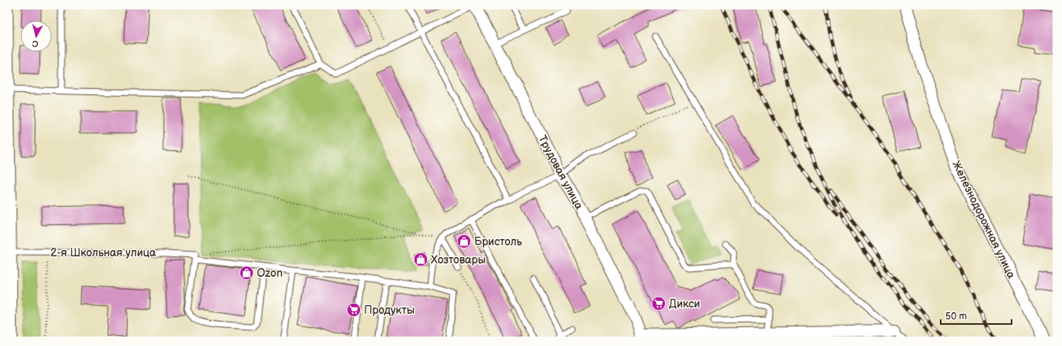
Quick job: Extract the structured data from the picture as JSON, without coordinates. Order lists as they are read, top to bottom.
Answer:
{
  "streets": {
    "street": ["Трудовая улица", "Железнодорожная улица"],
    "lane": ["2-я Школьная улица"]
  },
  "places": {
    "shop": ["Бристоль", "Хозтовары", "Ozon"],
    "supermarket": ["Дикси", "Продукты"]
  },
  "scale_bar": "50 m",
  "north": "bottom"
}
